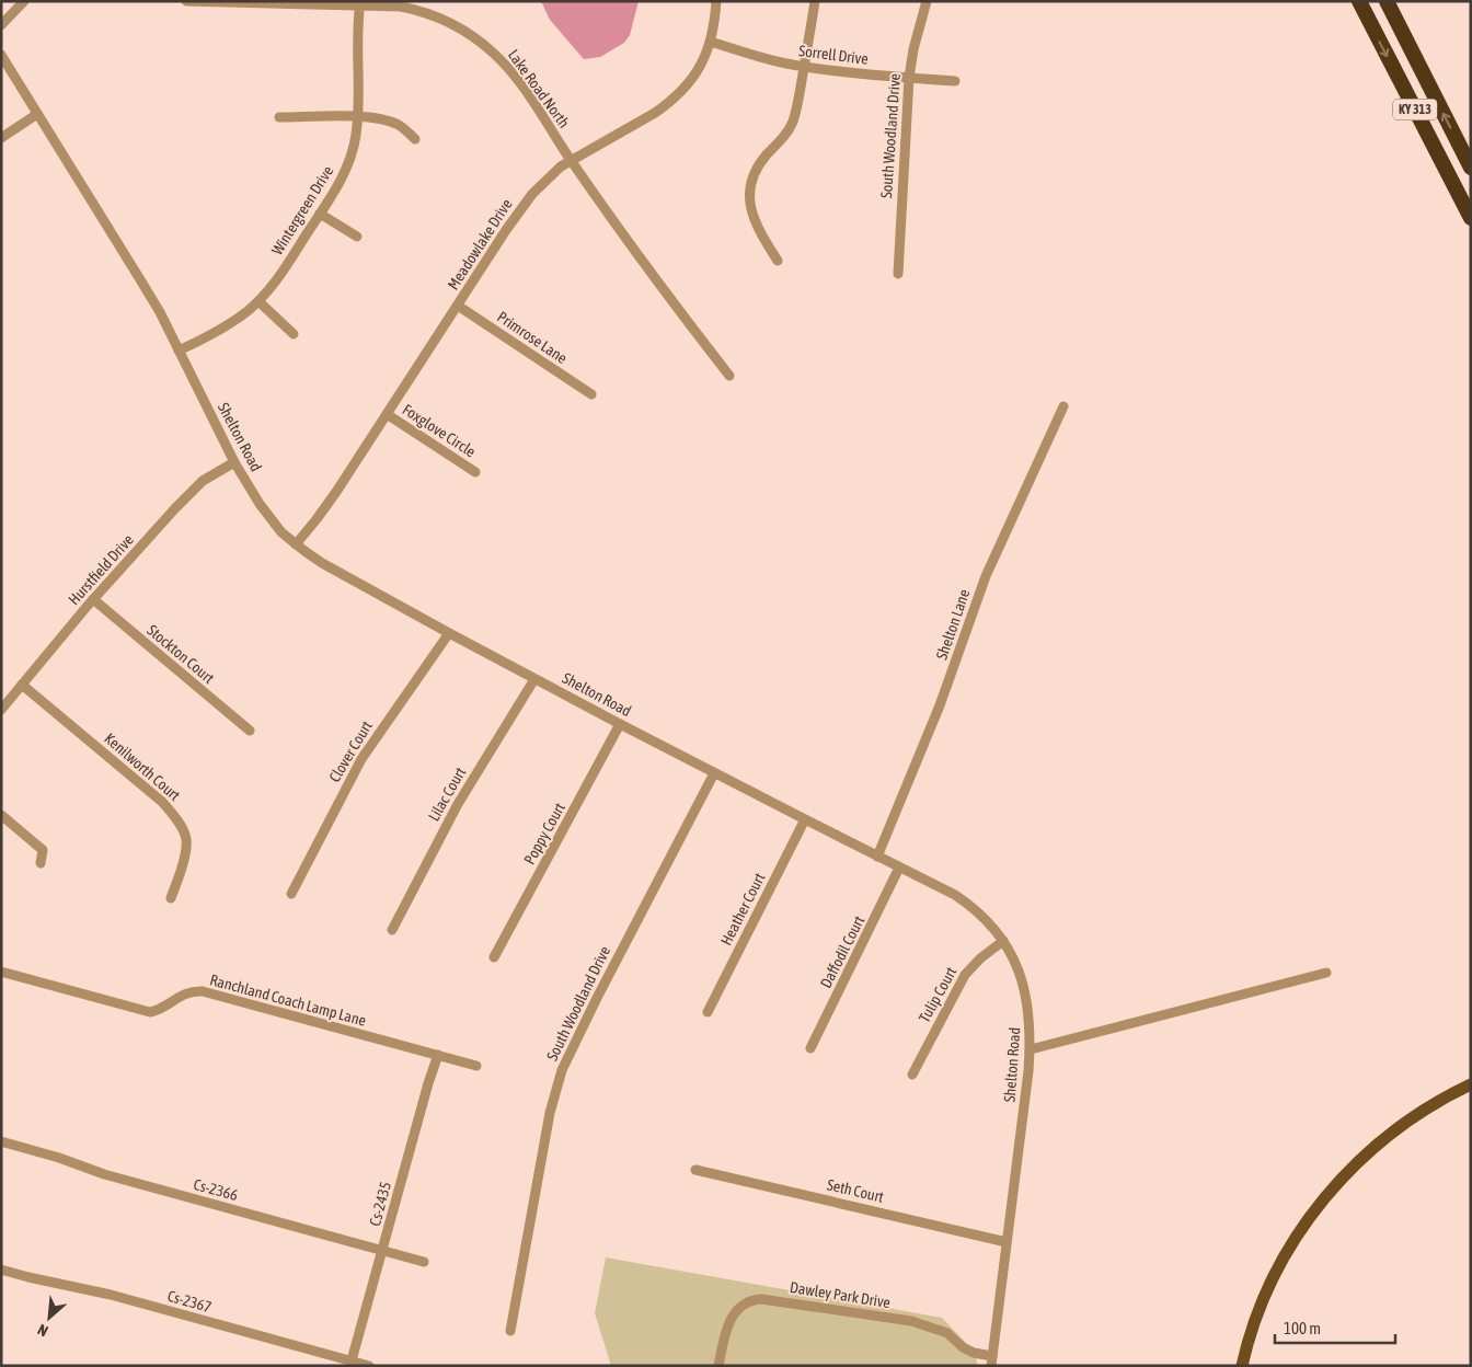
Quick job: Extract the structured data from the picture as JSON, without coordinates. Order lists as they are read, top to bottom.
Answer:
{
  "streets": {
    "highway": ["KY 313"],
    "street": [
      "Sorrell Drive",
      "Lake Road North",
      "South Woodland Drive",
      "Wintergreen Drive",
      "Meadowlake Drive",
      "Primrose Lane",
      "Foxglove Circle",
      "Shelton Road",
      "Hurstfield Drive",
      "Shelton Lane",
      "Stockton Court",
      "Clover Court",
      "Kenilworth Court",
      "Lilac Court",
      "Poppy Court",
      "Heather Court",
      "Daffodil Court",
      "Tulip Court",
      "Ranchland Coach Lamp Lane",
      "Cs-2366",
      "Seth Court",
      "Cs-2435",
      "Dawley Park Drive",
      "Cs-2367"
    ]
  },
  "crossings": [
    ["Sorrell Drive", "South Woodland Drive"],
    ["Sorrell Drive", "Meadowlake Drive"],
    ["Lake Road North", "Wintergreen Drive"],
    ["Lake Road North", "Meadowlake Drive"],
    ["South Woodland Drive", "Shelton Road"],
    ["Wintergreen Drive", "Shelton Road"],
    ["Meadowlake Drive", "Primrose Lane"],
    ["Meadowlake Drive", "Foxglove Circle"],
    ["Meadowlake Drive", "Shelton Road"],
    ["Shelton Road", "Hurstfield Drive"],
    ["Shelton Road", "Shelton Lane"],
    ["Shelton Road", "Clover Court"],
    ["Shelton Road", "Lilac Court"],
    ["Shelton Road", "Poppy Court"],
    ["Shelton Road", "Heather Court"],
    ["Shelton Road", "Daffodil Court"],
    ["Shelton Road", "Tulip Court"],
    ["Shelton Road", "Seth Court"],
    ["Shelton Road", "Dawley Park Drive"],
    ["Hurstfield Drive", "Stockton Court"],
    ["Hurstfield Drive", "Kenilworth Court"],
    ["Ranchland Coach Lamp Lane", "Cs-2435"],
    ["Cs-2366", "Cs-2435"],
    ["Cs-2435", "Cs-2367"]
  ],
  "scale_bar": "100 m",
  "north": "bottom left"
}
